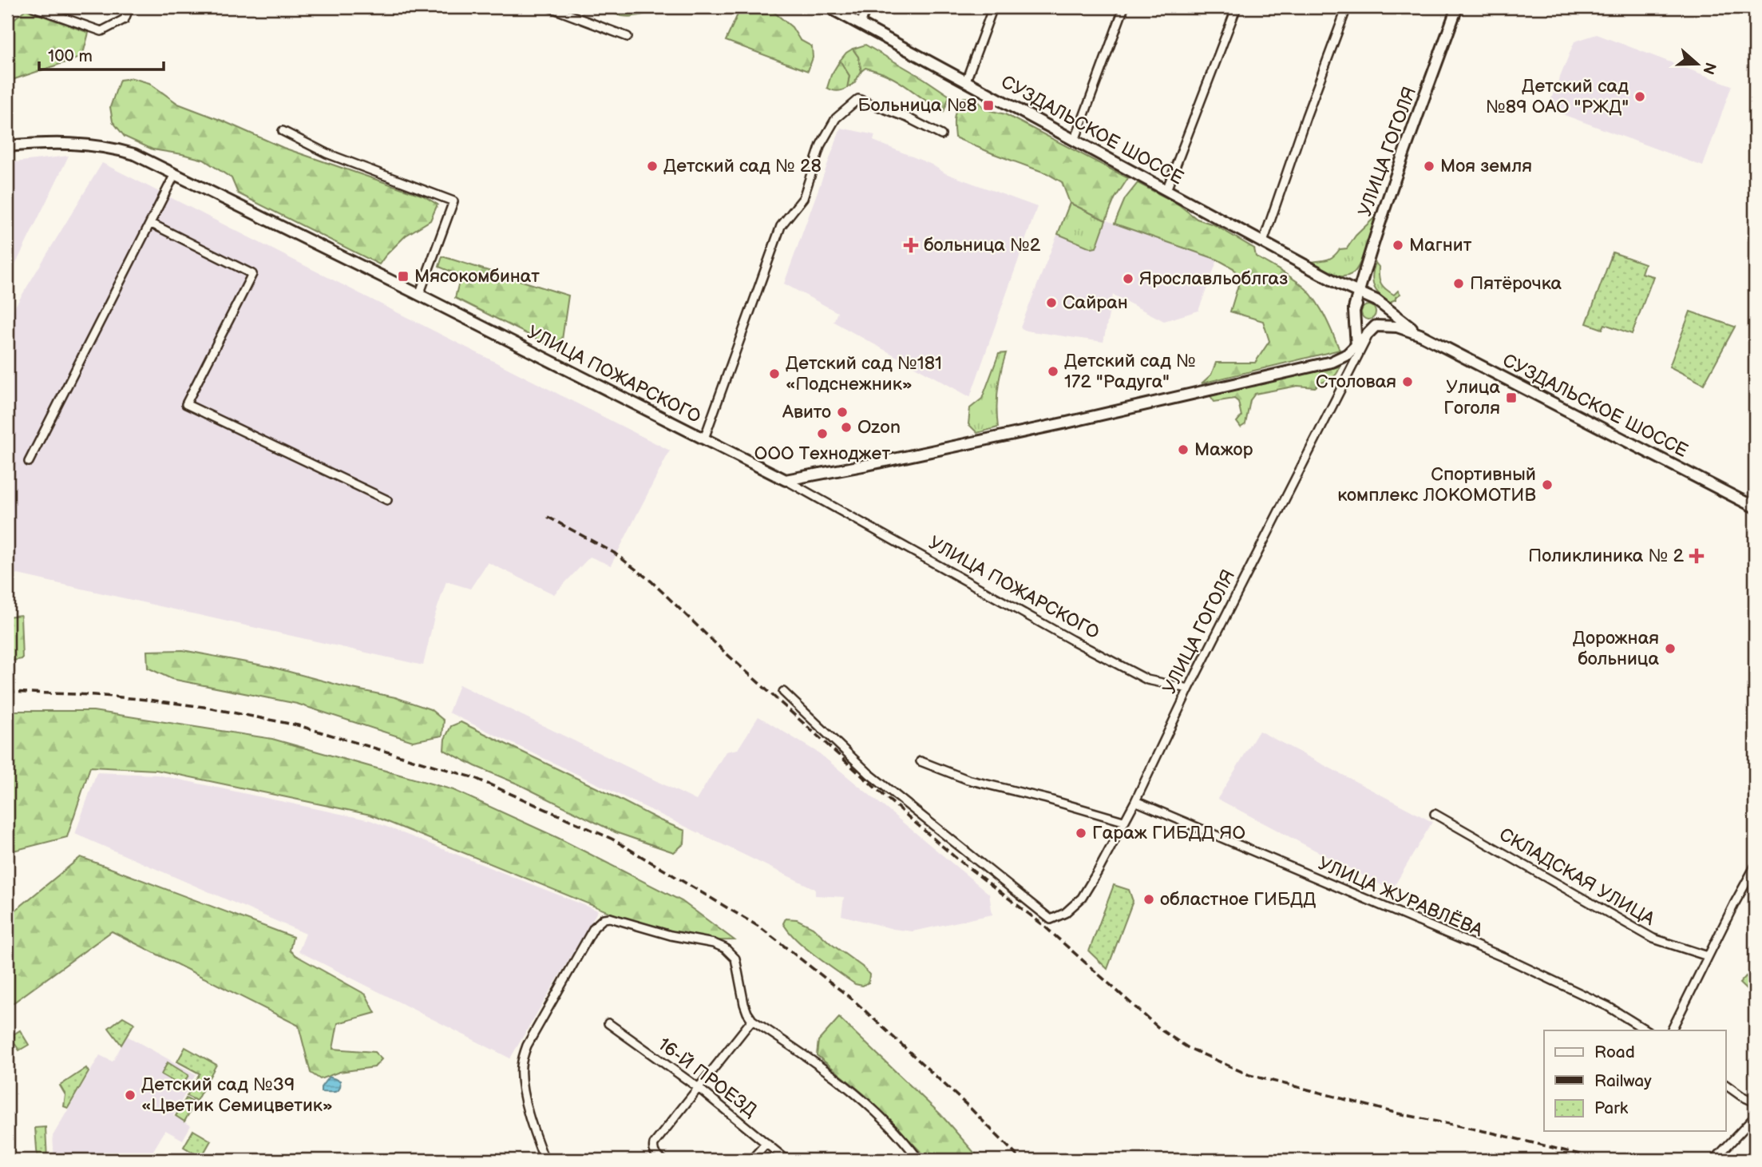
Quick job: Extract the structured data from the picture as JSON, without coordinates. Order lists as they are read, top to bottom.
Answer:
{
  "streets": {
    "street": [
      "СУЗДАЛЬСКОЕ ШОССЕ",
      "УЛИЦА ГОГОЛЯ",
      "УЛИЦА ПОЖАРСКОГО",
      "СКЛАДСКАЯ УЛИЦА",
      "УЛИЦА ЖУРАВЛЁВА",
      "16-Й ПРОЕЗД"
    ]
  },
  "crossings": [
    ["СУЗДАЛЬСКОЕ ШОССЕ", "УЛИЦА ГОГОЛЯ"],
    ["УЛИЦА ГОГОЛЯ", "УЛИЦА ПОЖАРСКОГО"],
    ["УЛИЦА ГОГОЛЯ", "УЛИЦА ЖУРАВЛЁВА"]
  ],
  "places": {
    "other": [
      "Детский сад №89 ОАО \"РЖД\"",
      "Детский сад № 28",
      "Моя земля",
      "Магнит",
      "Ярославльоблгаз",
      "Пятёрочка",
      "Сайран",
      "Детский сад № 172 \"Радуга\"",
      "Детский сад №181 «Подснежник»",
      "Столовая",
      "Авито",
      "Ozon",
      "ООО Техноджет",
      "Мажор",
      "Спортивный комплекс ЛОКОМОТИВ",
      "Дорожная больница",
      "Гараж ГИБДД ЯО",
      "областное ГИБДД",
      "Детский сад №39 «Цветик Семицветик»"
    ],
    "transit": ["Больница №8", "Мясокомбинат", "Улица Гоголя"],
    "health": ["больница №2", "Поликлиника № 2"]
  },
  "legend": ["Road", "Railway", "Park"],
  "scale_bar": "100 m",
  "north": "right"
}
